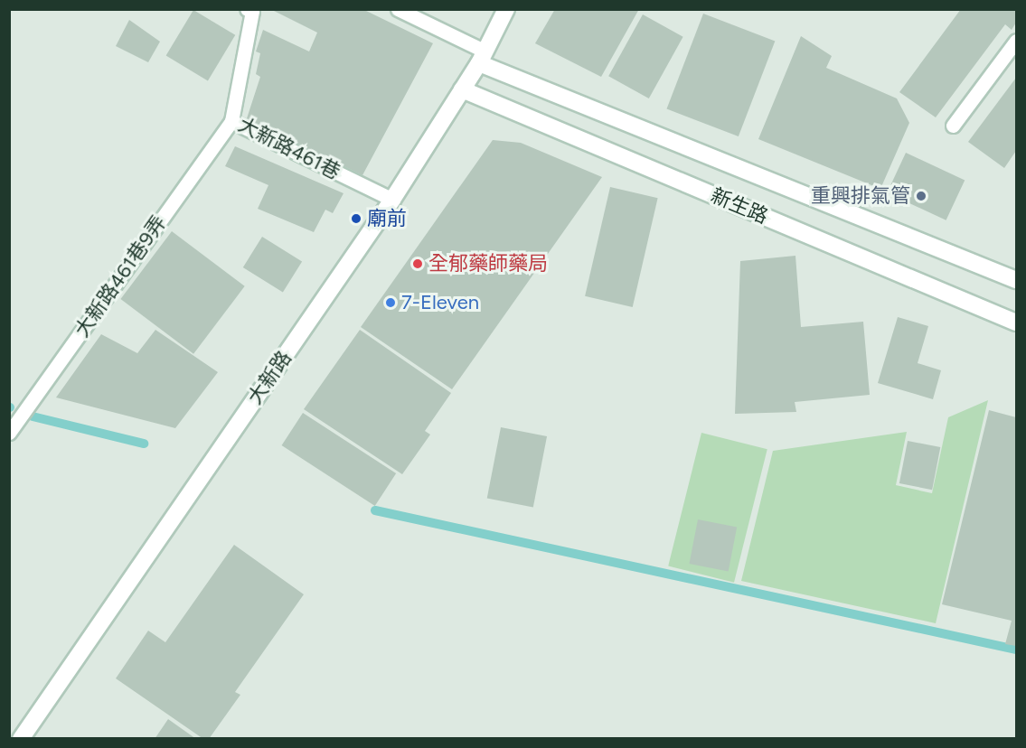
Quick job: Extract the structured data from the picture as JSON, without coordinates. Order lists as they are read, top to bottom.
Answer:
{
  "streets": {
    "main road": ["新生路", "大新路"],
    "lane": ["大新路461巷", "大新路461巷9弄"]
  },
  "crossings": [
    ["大新路461巷", "大新路461巷9弄"],
    ["大新路461巷", "大新路"],
    ["新生路", "大新路"]
  ],
  "places": [
    "重興排氣管",
    "廟前",
    "全郁藥師藥局",
    "7-Eleven"
  ]
}
